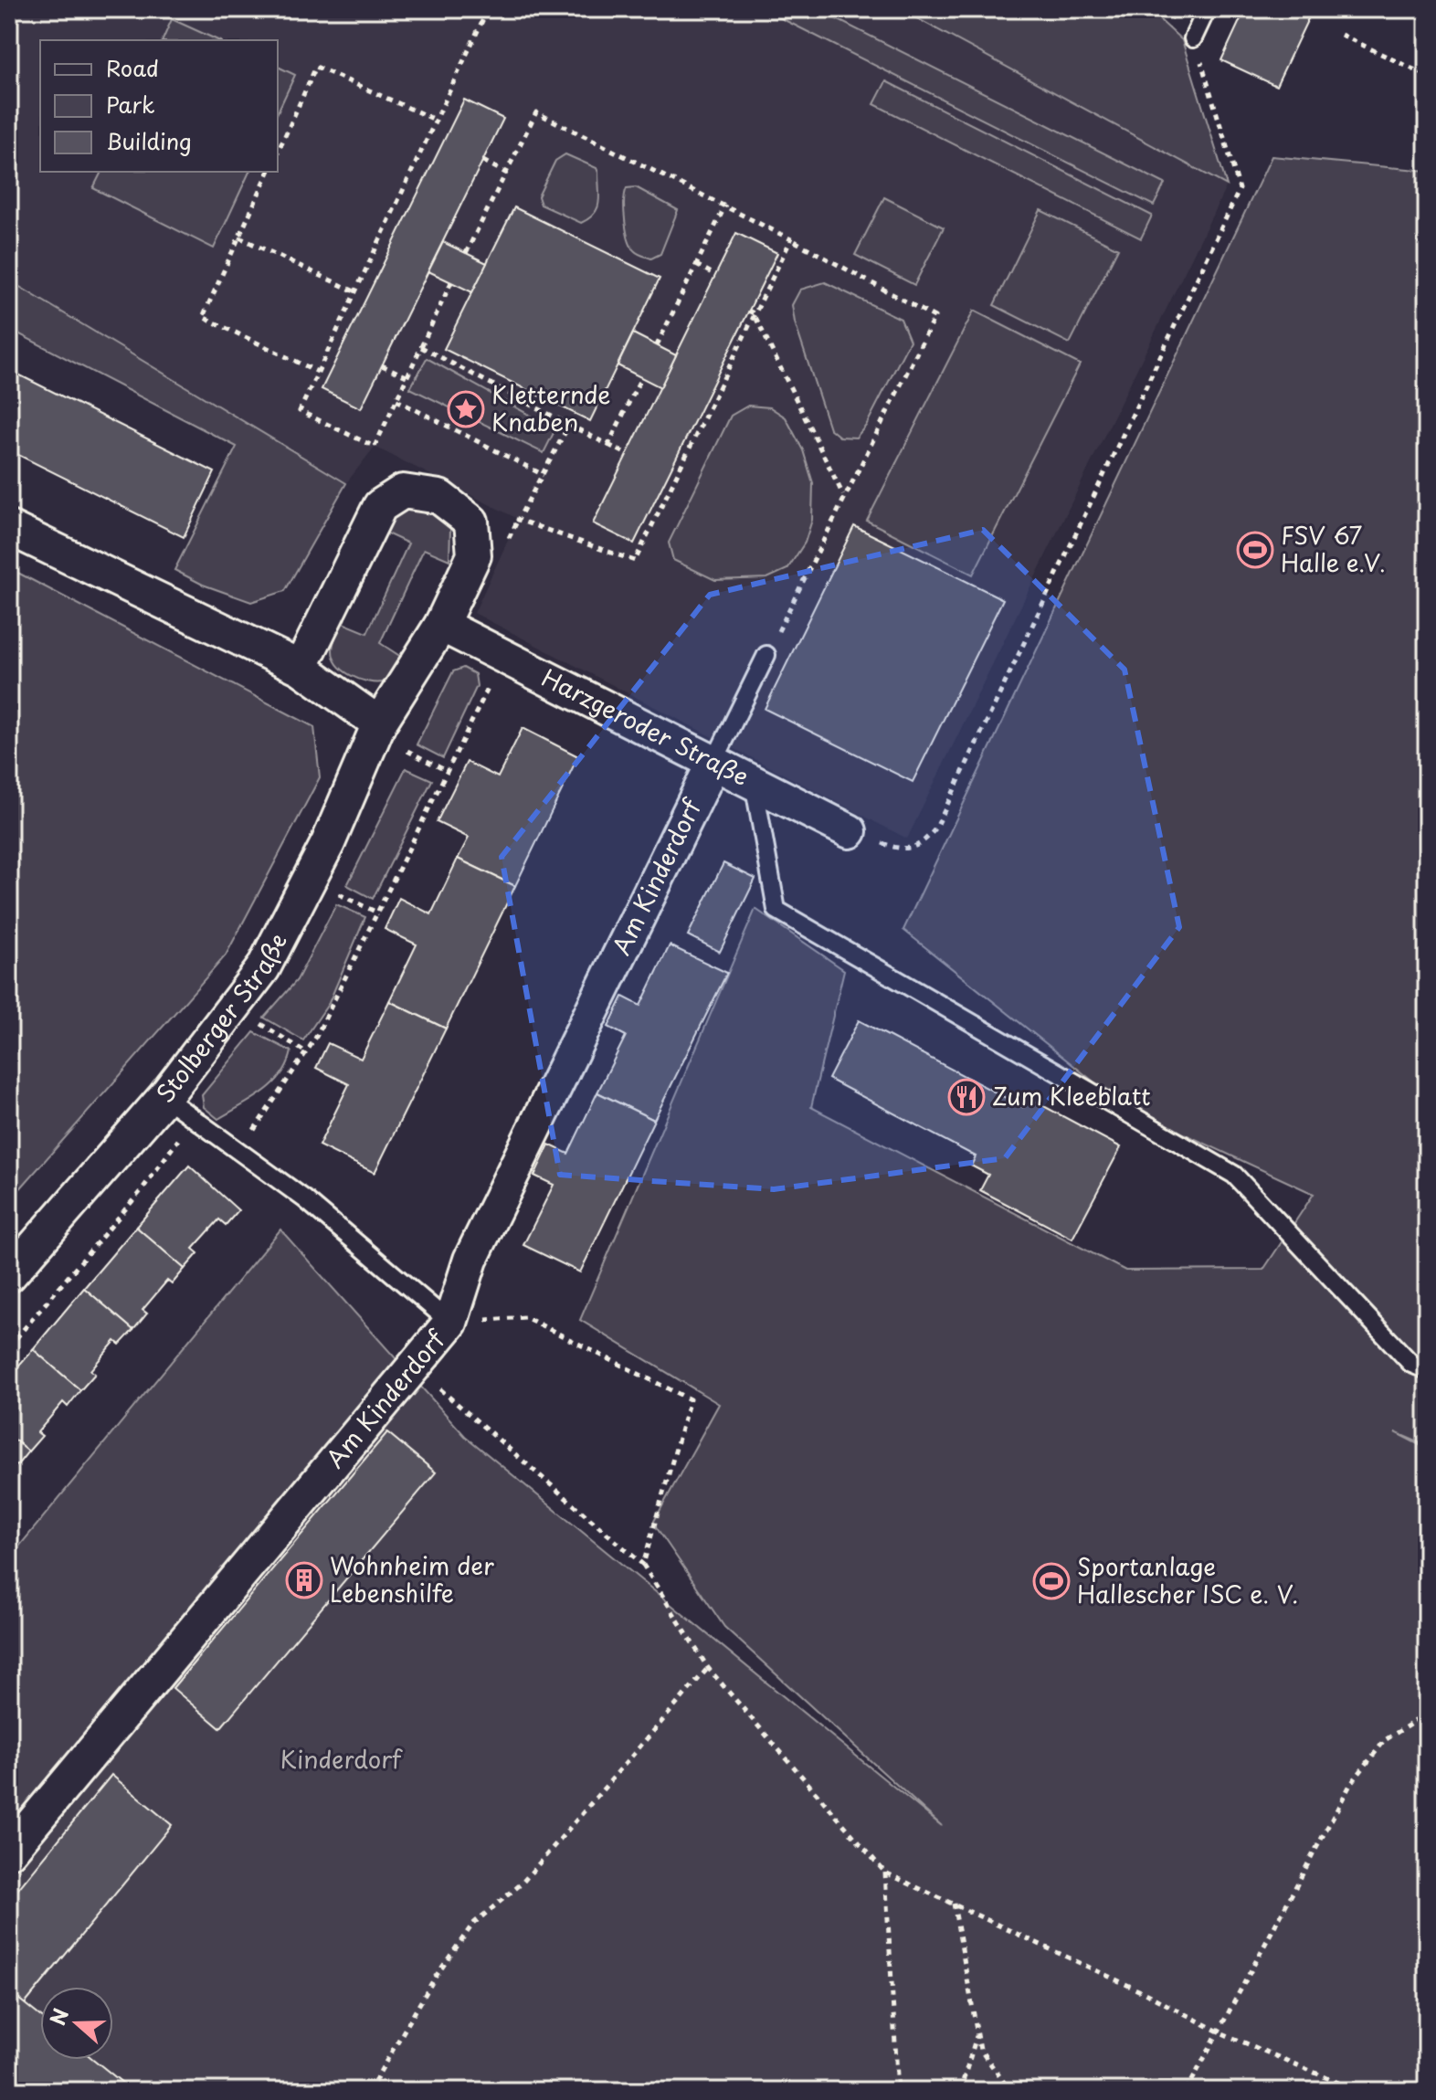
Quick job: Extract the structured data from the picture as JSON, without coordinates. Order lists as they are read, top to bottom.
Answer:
{
  "streets": {
    "street": ["Harzgeroder Straße", "Am Kinderdorf", "Stolberger Straße"]
  },
  "crossings": [
    ["Harzgeroder Straße", "Am Kinderdorf"]
  ],
  "parks": ["Kinderdorf"],
  "places": {
    "place": ["Kletternde Knaben"],
    "sports": ["FSV 67 Halle e.V.", "Sportanlage Hallescher ISC e. V."],
    "restaurant": ["Zum Kleeblatt"],
    "building": ["Wohnheim der Lebenshilfe"]
  },
  "legend": ["Road", "Park", "Building"],
  "north": "left"
}
